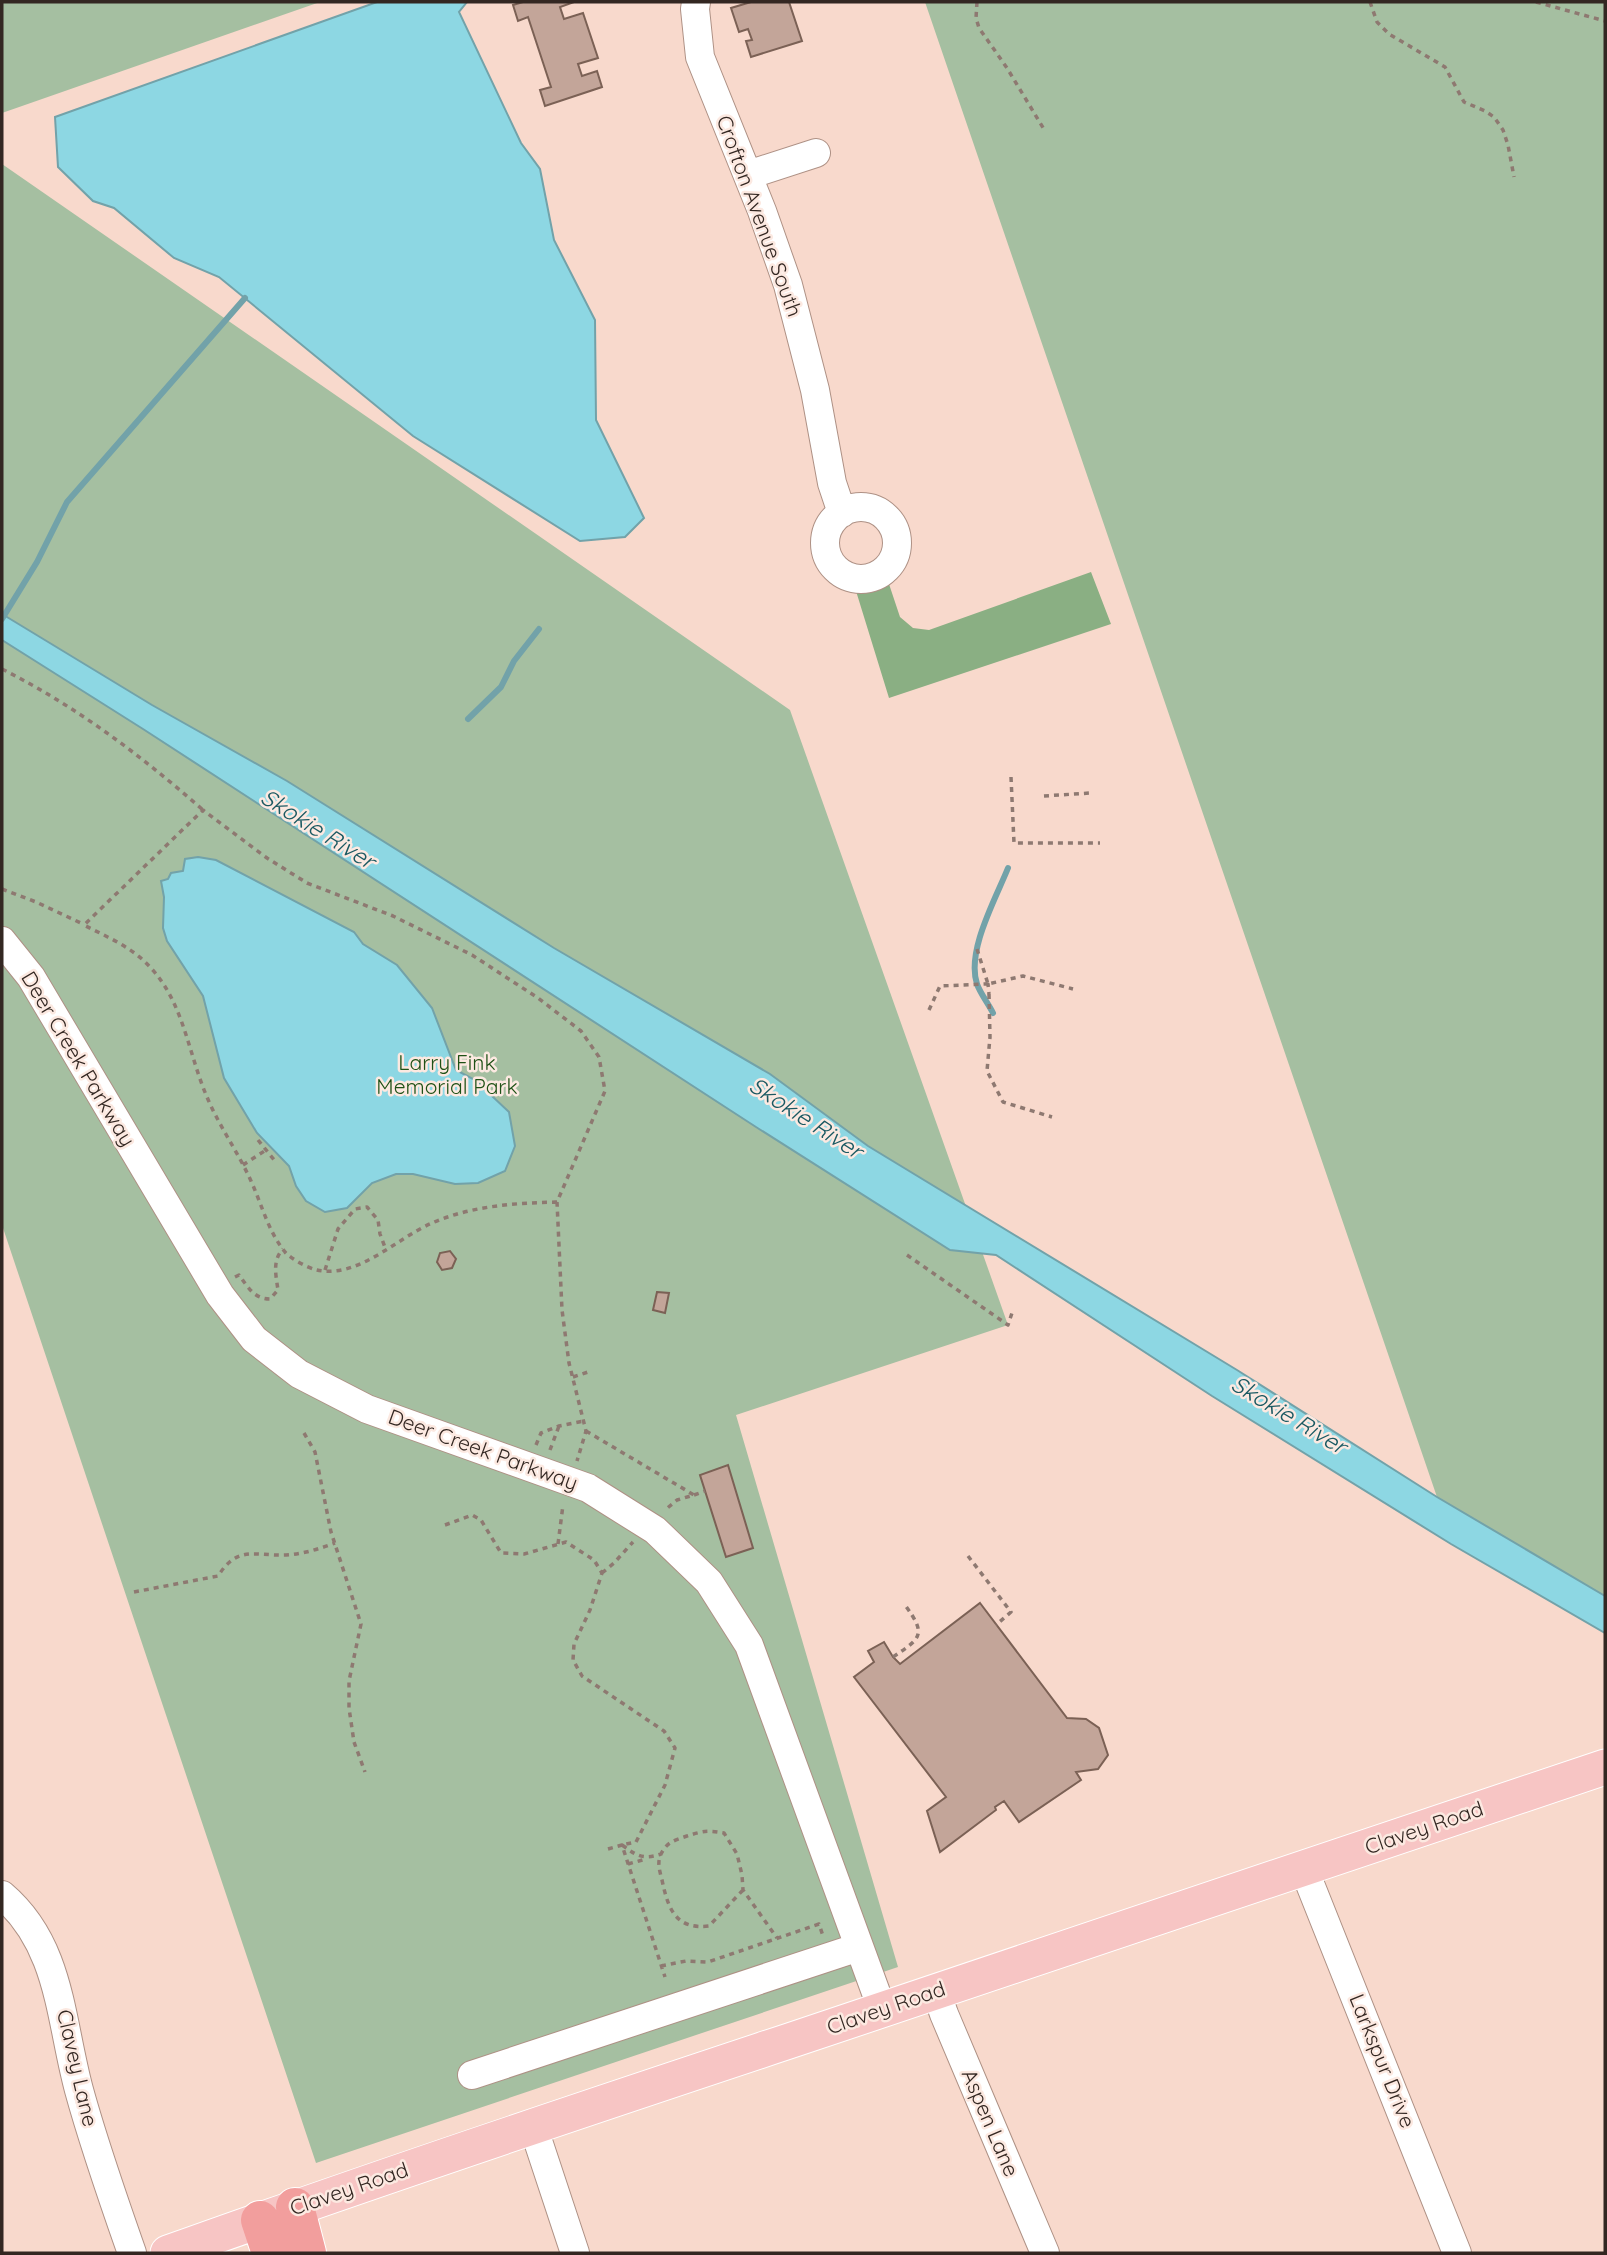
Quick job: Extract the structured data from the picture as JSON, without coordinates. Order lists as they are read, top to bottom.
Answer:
{
  "streets": {
    "main road": ["Clavey Road"],
    "street": [
      "Crofton Avenue South",
      "Deer Creek Parkway",
      "Larkspur Drive",
      "Clavey Lane",
      "Aspen Lane"
    ]
  },
  "crossings": [
    ["Deer Creek Parkway", "Clavey Road"],
    ["Clavey Road", "Larkspur Drive"],
    ["Clavey Road", "Aspen Lane"]
  ],
  "water": ["Skokie River"],
  "parks": ["Larry Fink Memorial Park"]
}
